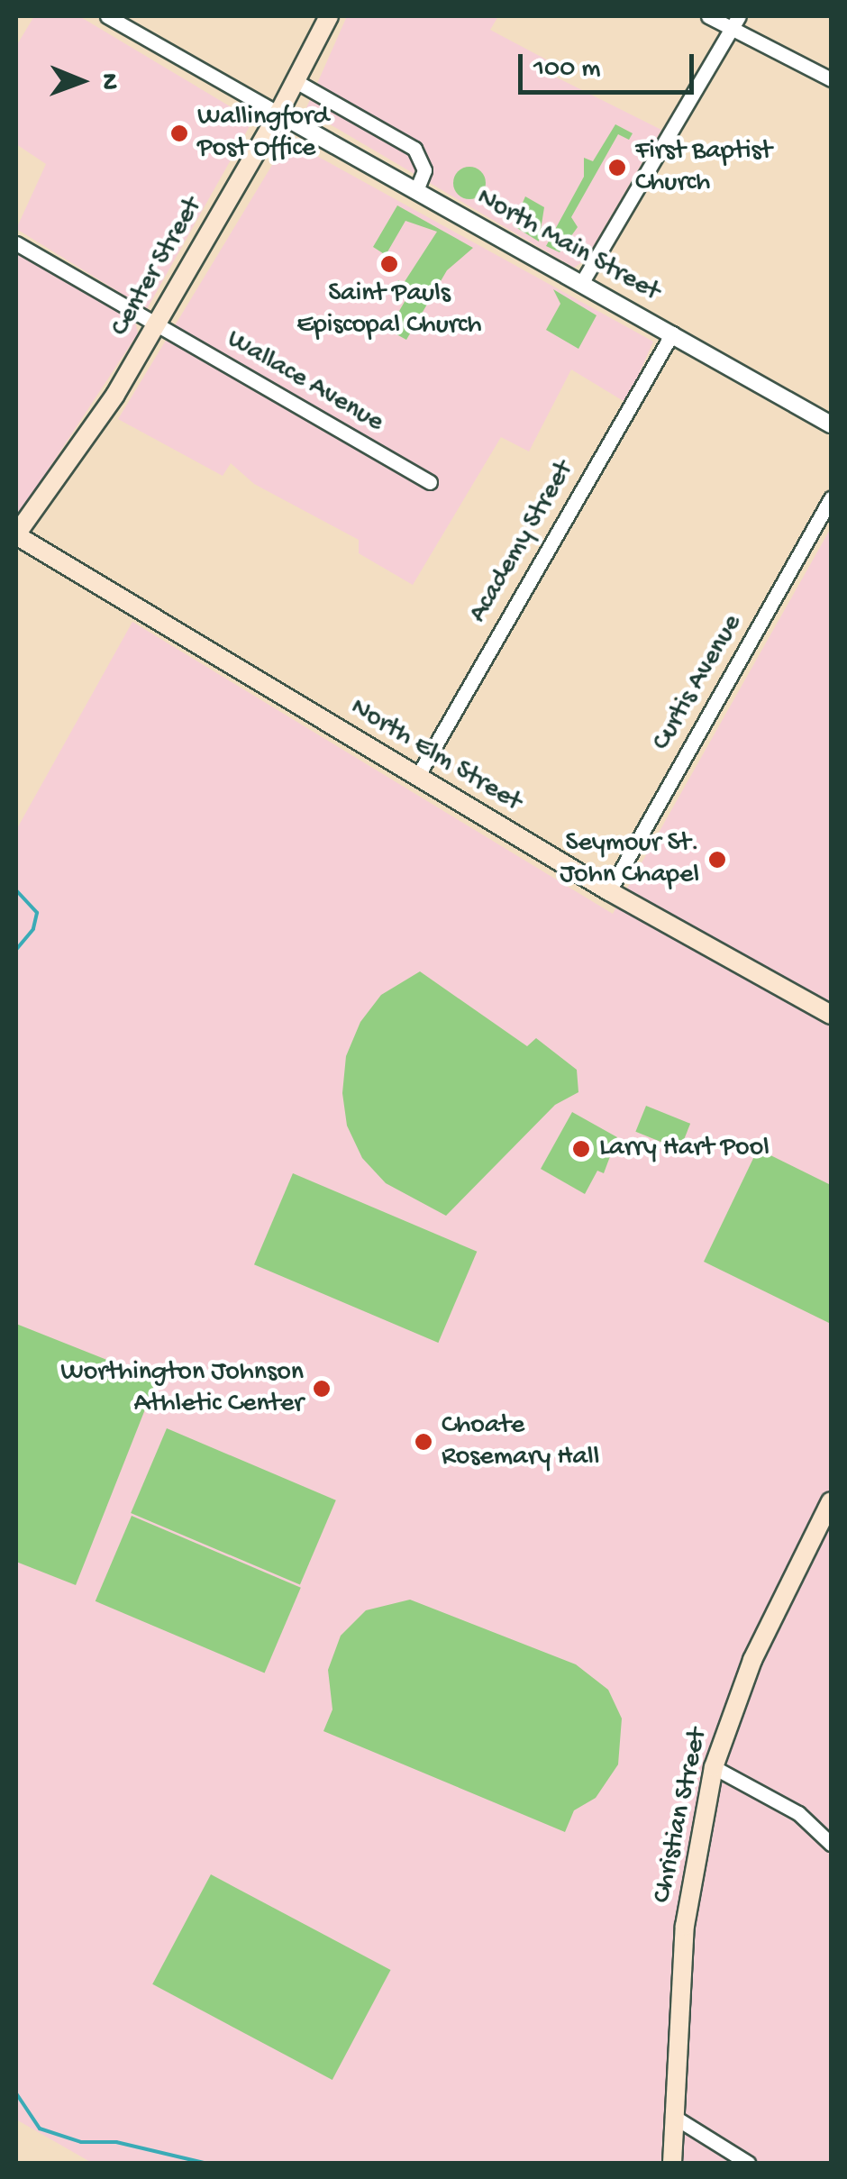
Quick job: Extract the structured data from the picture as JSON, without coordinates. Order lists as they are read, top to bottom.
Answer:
{
  "streets": {
    "main road": ["Center Street", "North Elm Street", "Christian Street"],
    "street": [
      "North Main Street",
      "Wallace Avenue",
      "Academy Street",
      "Curtis Avenue"
    ]
  },
  "crossings": [
    ["North Main Street", "Center Street"],
    ["North Main Street", "Academy Street"],
    ["Center Street", "Wallace Avenue"],
    ["Center Street", "North Elm Street"],
    ["Academy Street", "North Elm Street"],
    ["Curtis Avenue", "North Elm Street"]
  ],
  "places": [
    "Wallingford Post Office",
    "First Baptist Church",
    "Saint Pauls Episcopal Church",
    "Seymour St. John Chapel",
    "Larry Hart Pool",
    "Worthington Johnson Athletic Center",
    "Choate Rosemary Hall"
  ],
  "scale_bar": "100 m",
  "north": "right"
}
